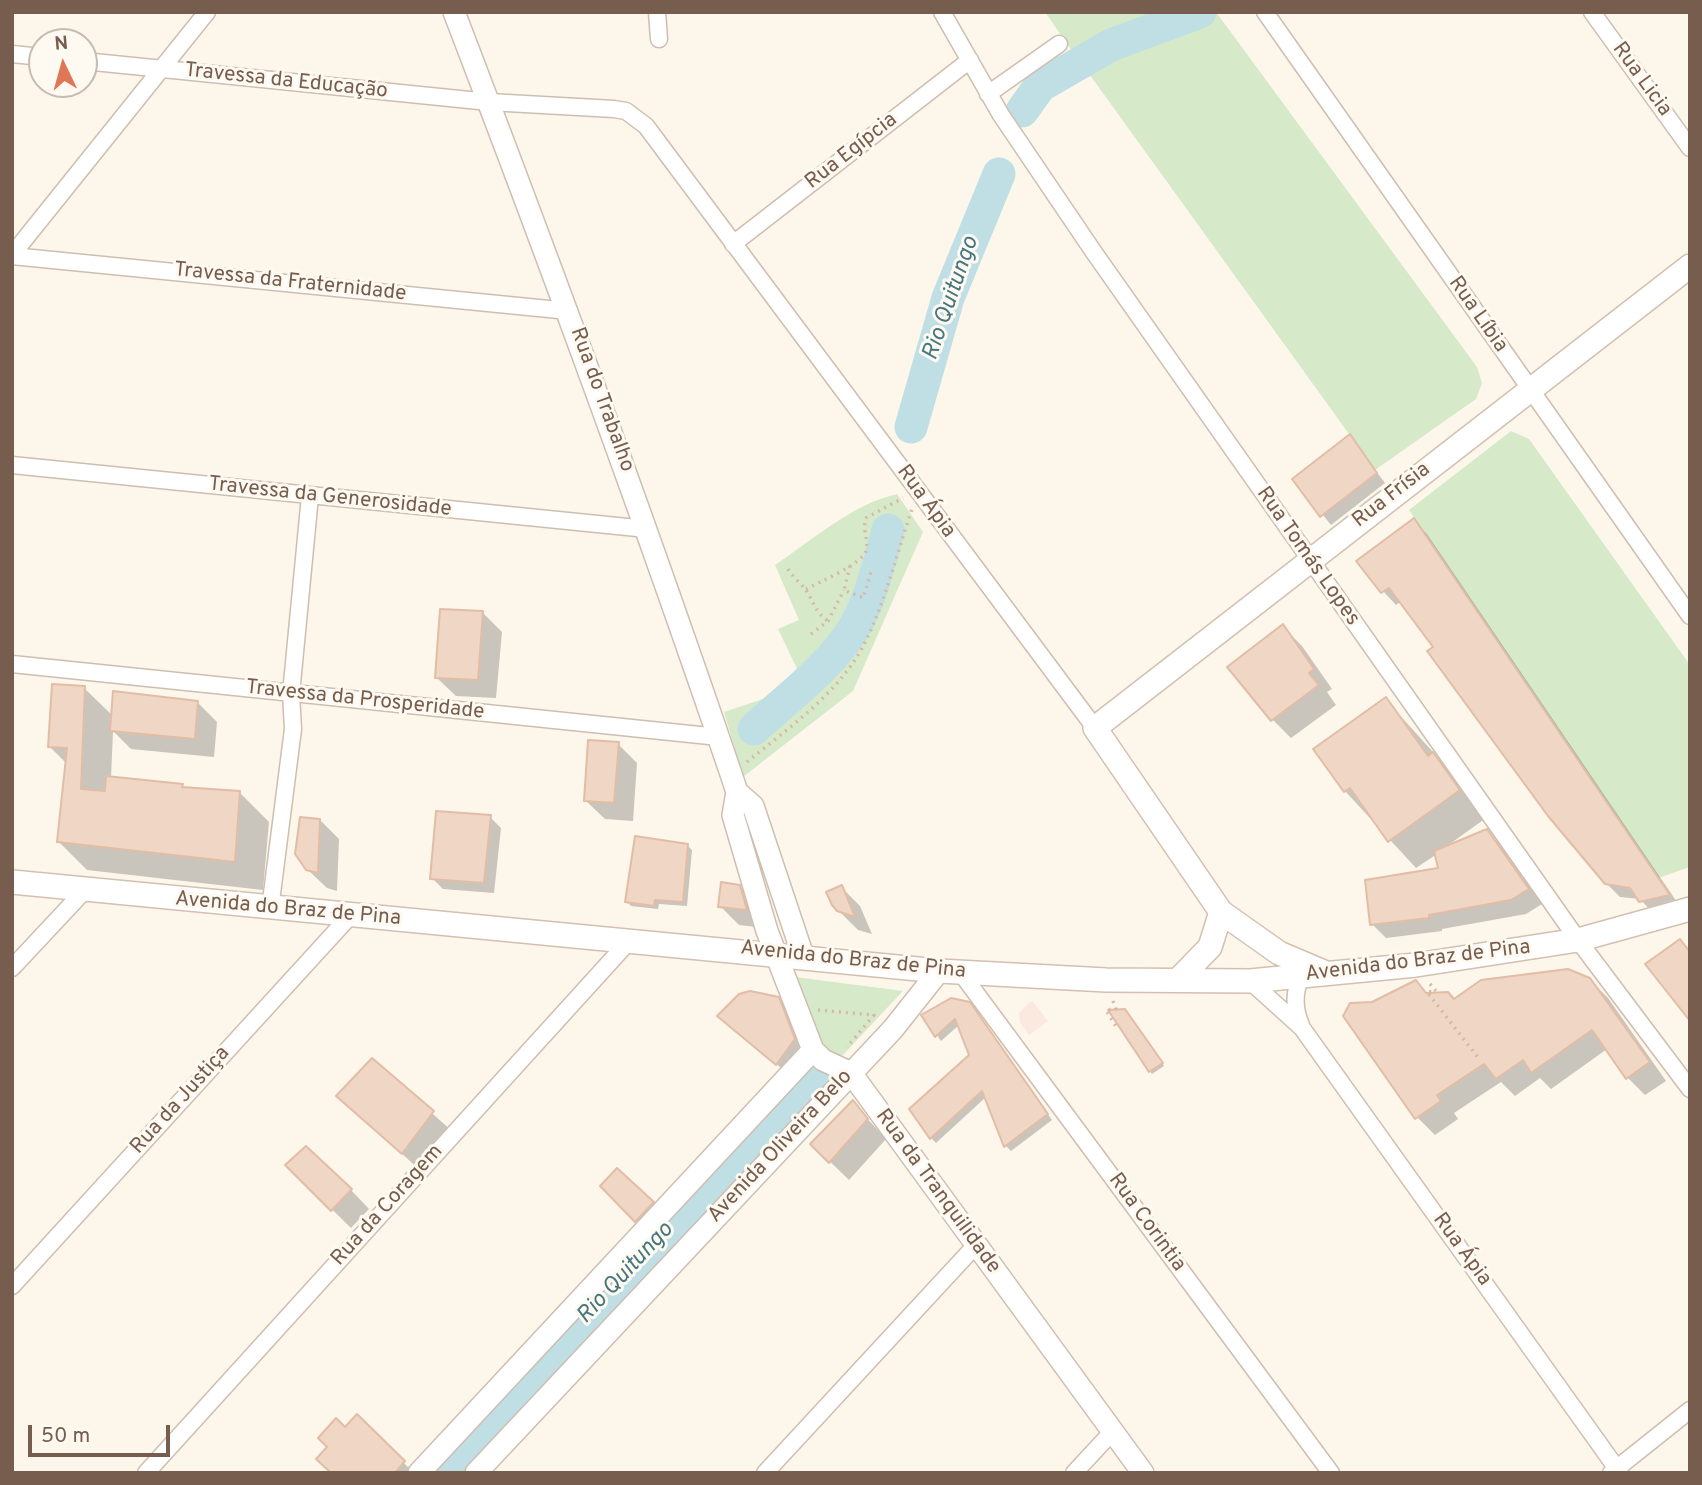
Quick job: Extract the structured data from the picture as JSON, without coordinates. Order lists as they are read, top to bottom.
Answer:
{
  "streets": {
    "main road": ["Rua Frísia", "Rua Ápia", "Avenida do Braz de Pina"],
    "street": [
      "Rua Licia",
      "Travessa da Educação",
      "Rua Egípcia",
      "Travessa da Fraternidade",
      "Rua Líbia",
      "Rua do Trabalho",
      "Travessa da Generosidade",
      "Rua Tomás Lopes",
      "Travessa da Prosperidade",
      "Rua da Justiça",
      "Avenida Oliveira Belo",
      "Rua da Tranquilidade",
      "Rua da Coragem",
      "Rua Corintia"
    ]
  },
  "crossings": [
    ["Travessa da Educação", "Rua do Trabalho"],
    ["Travessa da Educação", "Rua Ápia"],
    ["Rua Egípcia", "Rua Ápia"],
    ["Rua Egípcia", "Rua Tomás Lopes"],
    ["Travessa da Fraternidade", "Rua do Trabalho"],
    ["Rua Líbia", "Rua Frísia"],
    ["Rua do Trabalho", "Travessa da Generosidade"],
    ["Rua do Trabalho", "Rua Ápia"],
    ["Rua do Trabalho", "Travessa da Prosperidade"],
    ["Rua do Trabalho", "Avenida do Braz de Pina"],
    ["Rua Frísia", "Rua Ápia"],
    ["Rua Frísia", "Rua Tomás Lopes"],
    ["Rua Ápia", "Avenida do Braz de Pina"],
    ["Rua Tomás Lopes", "Avenida do Braz de Pina"],
    ["Avenida do Braz de Pina", "Rua da Justiça"],
    ["Avenida do Braz de Pina", "Avenida Oliveira Belo"],
    ["Avenida do Braz de Pina", "Rua da Coragem"],
    ["Avenida do Braz de Pina", "Rua Corintia"],
    ["Avenida Oliveira Belo", "Rua da Tranquilidade"],
    ["Avenida Oliveira Belo", "Rua Corintia"]
  ],
  "water": ["Rio Quitungo"],
  "scale_bar": "50 m",
  "north": "top"
}
